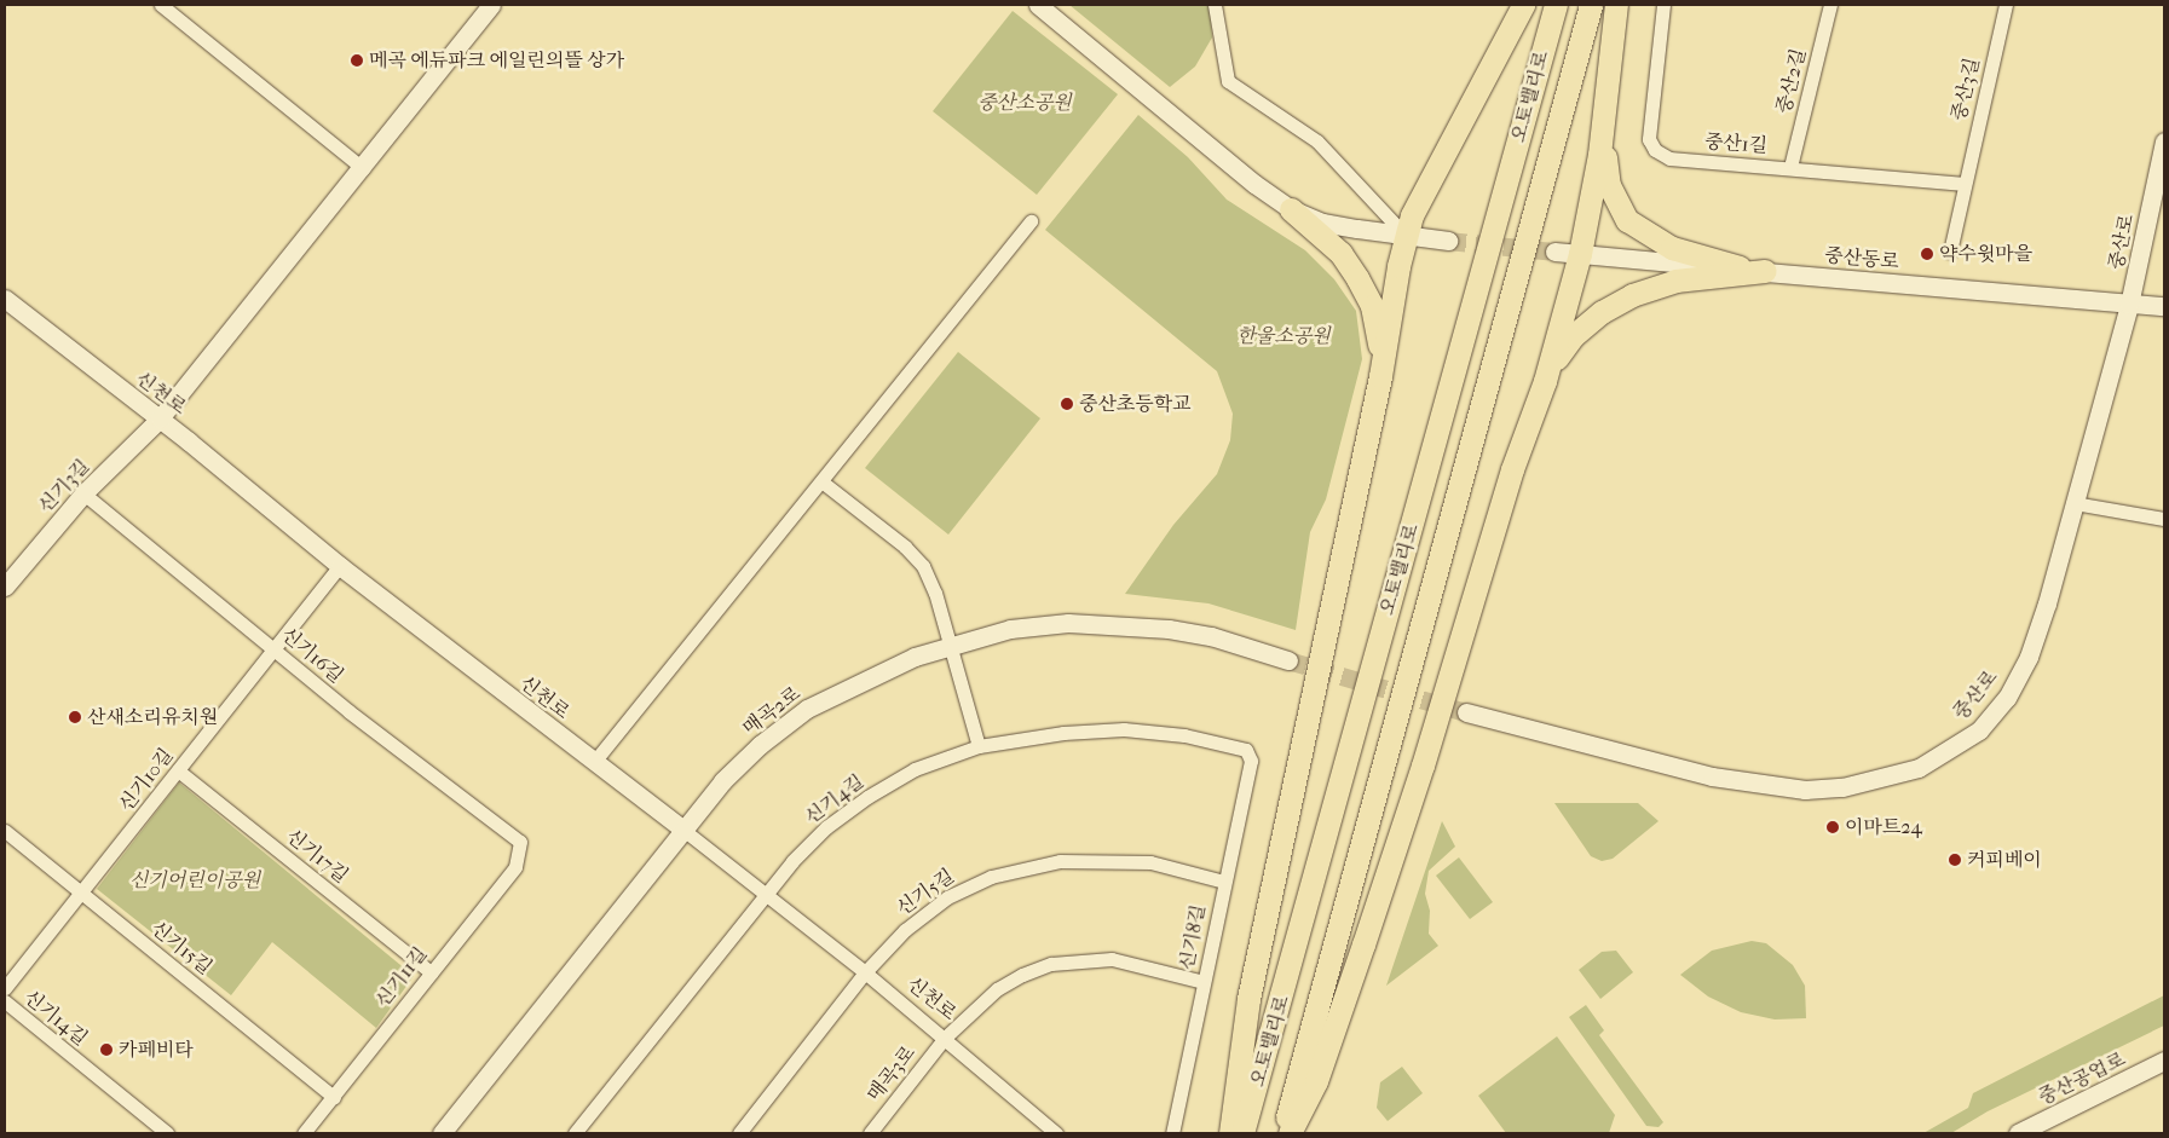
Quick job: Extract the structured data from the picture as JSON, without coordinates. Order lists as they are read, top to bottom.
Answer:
{
  "streets": {
    "highway": ["오토밸리로"],
    "street": [
      "중산2길",
      "중산3길",
      "중산1길",
      "중산로",
      "중산동로",
      "신천로",
      "신기3길",
      "신기16길",
      "매곡2로",
      "신기10길",
      "신기4길",
      "신기17길",
      "신기5길",
      "신기8길",
      "신기15길",
      "신기11길",
      "신기14길",
      "매곡3로",
      "중산공업로"
    ]
  },
  "crossings": [
    ["중산2길", "중산1길"],
    ["중산3길", "중산1길"],
    ["중산로", "중산동로"],
    ["신천로", "신기3길"],
    ["신천로", "매곡2로"],
    ["신천로", "신기10길"],
    ["신천로", "신기4길"],
    ["신천로", "신기5길"],
    ["신천로", "매곡3로"],
    ["신기3길", "신기16길"],
    ["신기16길", "신기10길"],
    ["신기16길", "신기11길"],
    ["신기10길", "신기17길"],
    ["신기10길", "신기15길"],
    ["신기4길", "신기8길"],
    ["신기17길", "신기11길"],
    ["신기5길", "신기8길"],
    ["신기8길", "매곡3로"],
    ["신기15길", "신기11길"]
  ],
  "parks": ["중산소공원", "한울소공원", "신기어린이공원"],
  "places": [
    "메곡 에듀파크 에일린의뜰 상가",
    "약수윗마을",
    "중산초등학교",
    "산새소리유치원",
    "이마트24",
    "커피베이",
    "카페비타"
  ]
}
